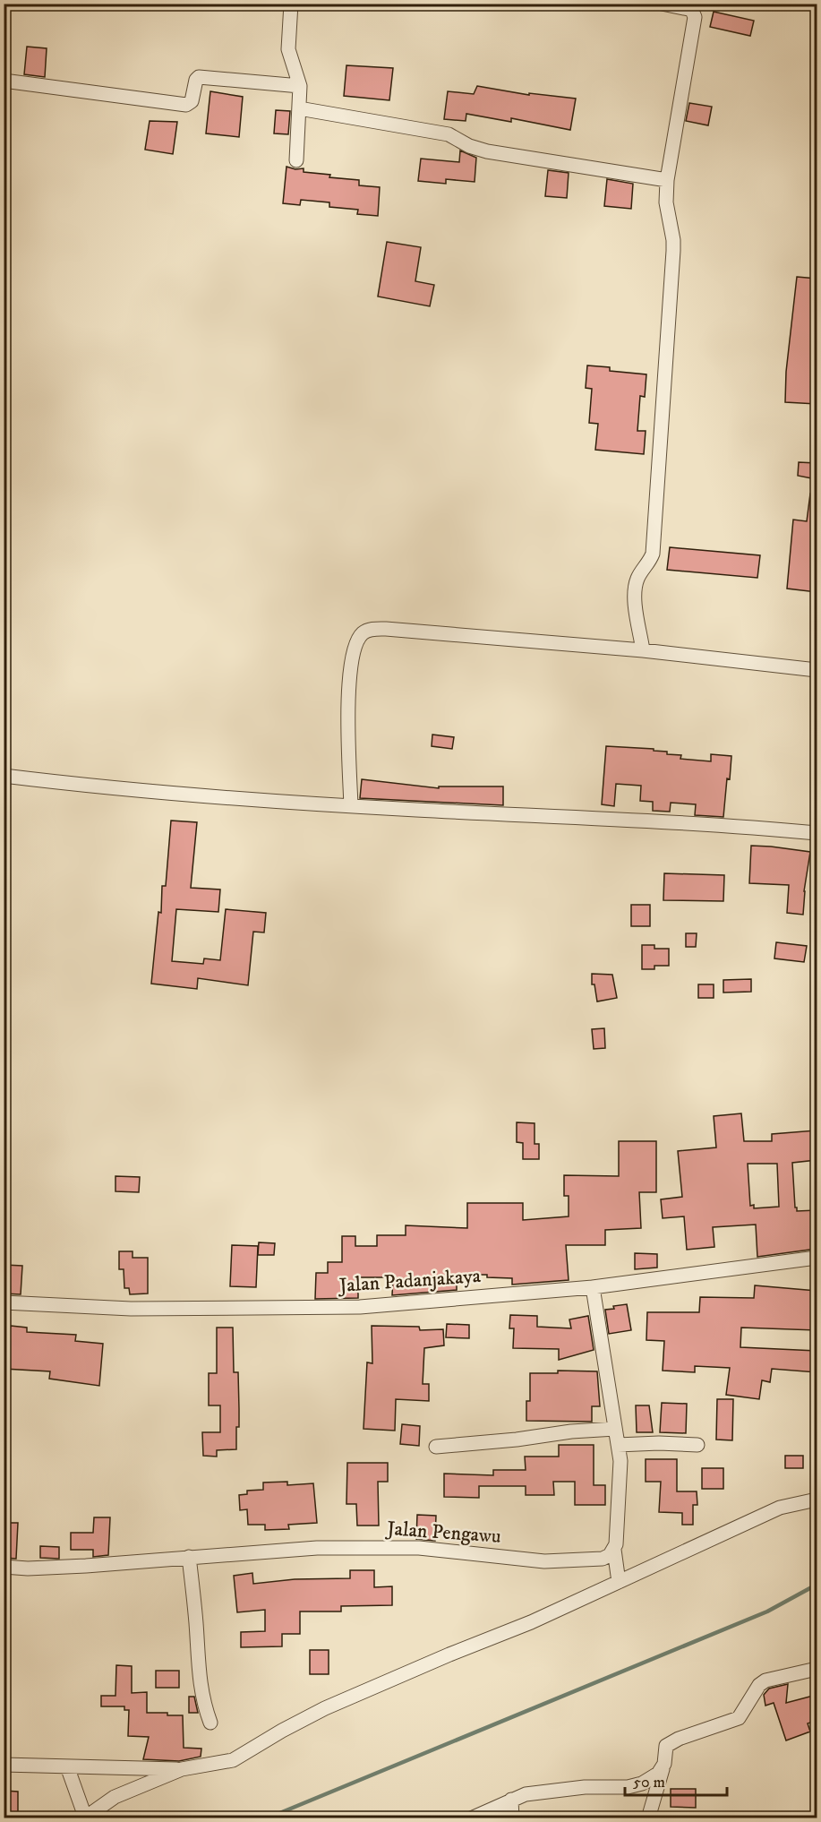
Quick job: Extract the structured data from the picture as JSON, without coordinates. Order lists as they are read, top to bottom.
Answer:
{
  "streets": {
    "street": ["Jalan Padanjakaya", "Jalan Pengawu"]
  },
  "scale_bar": "50 m"
}
